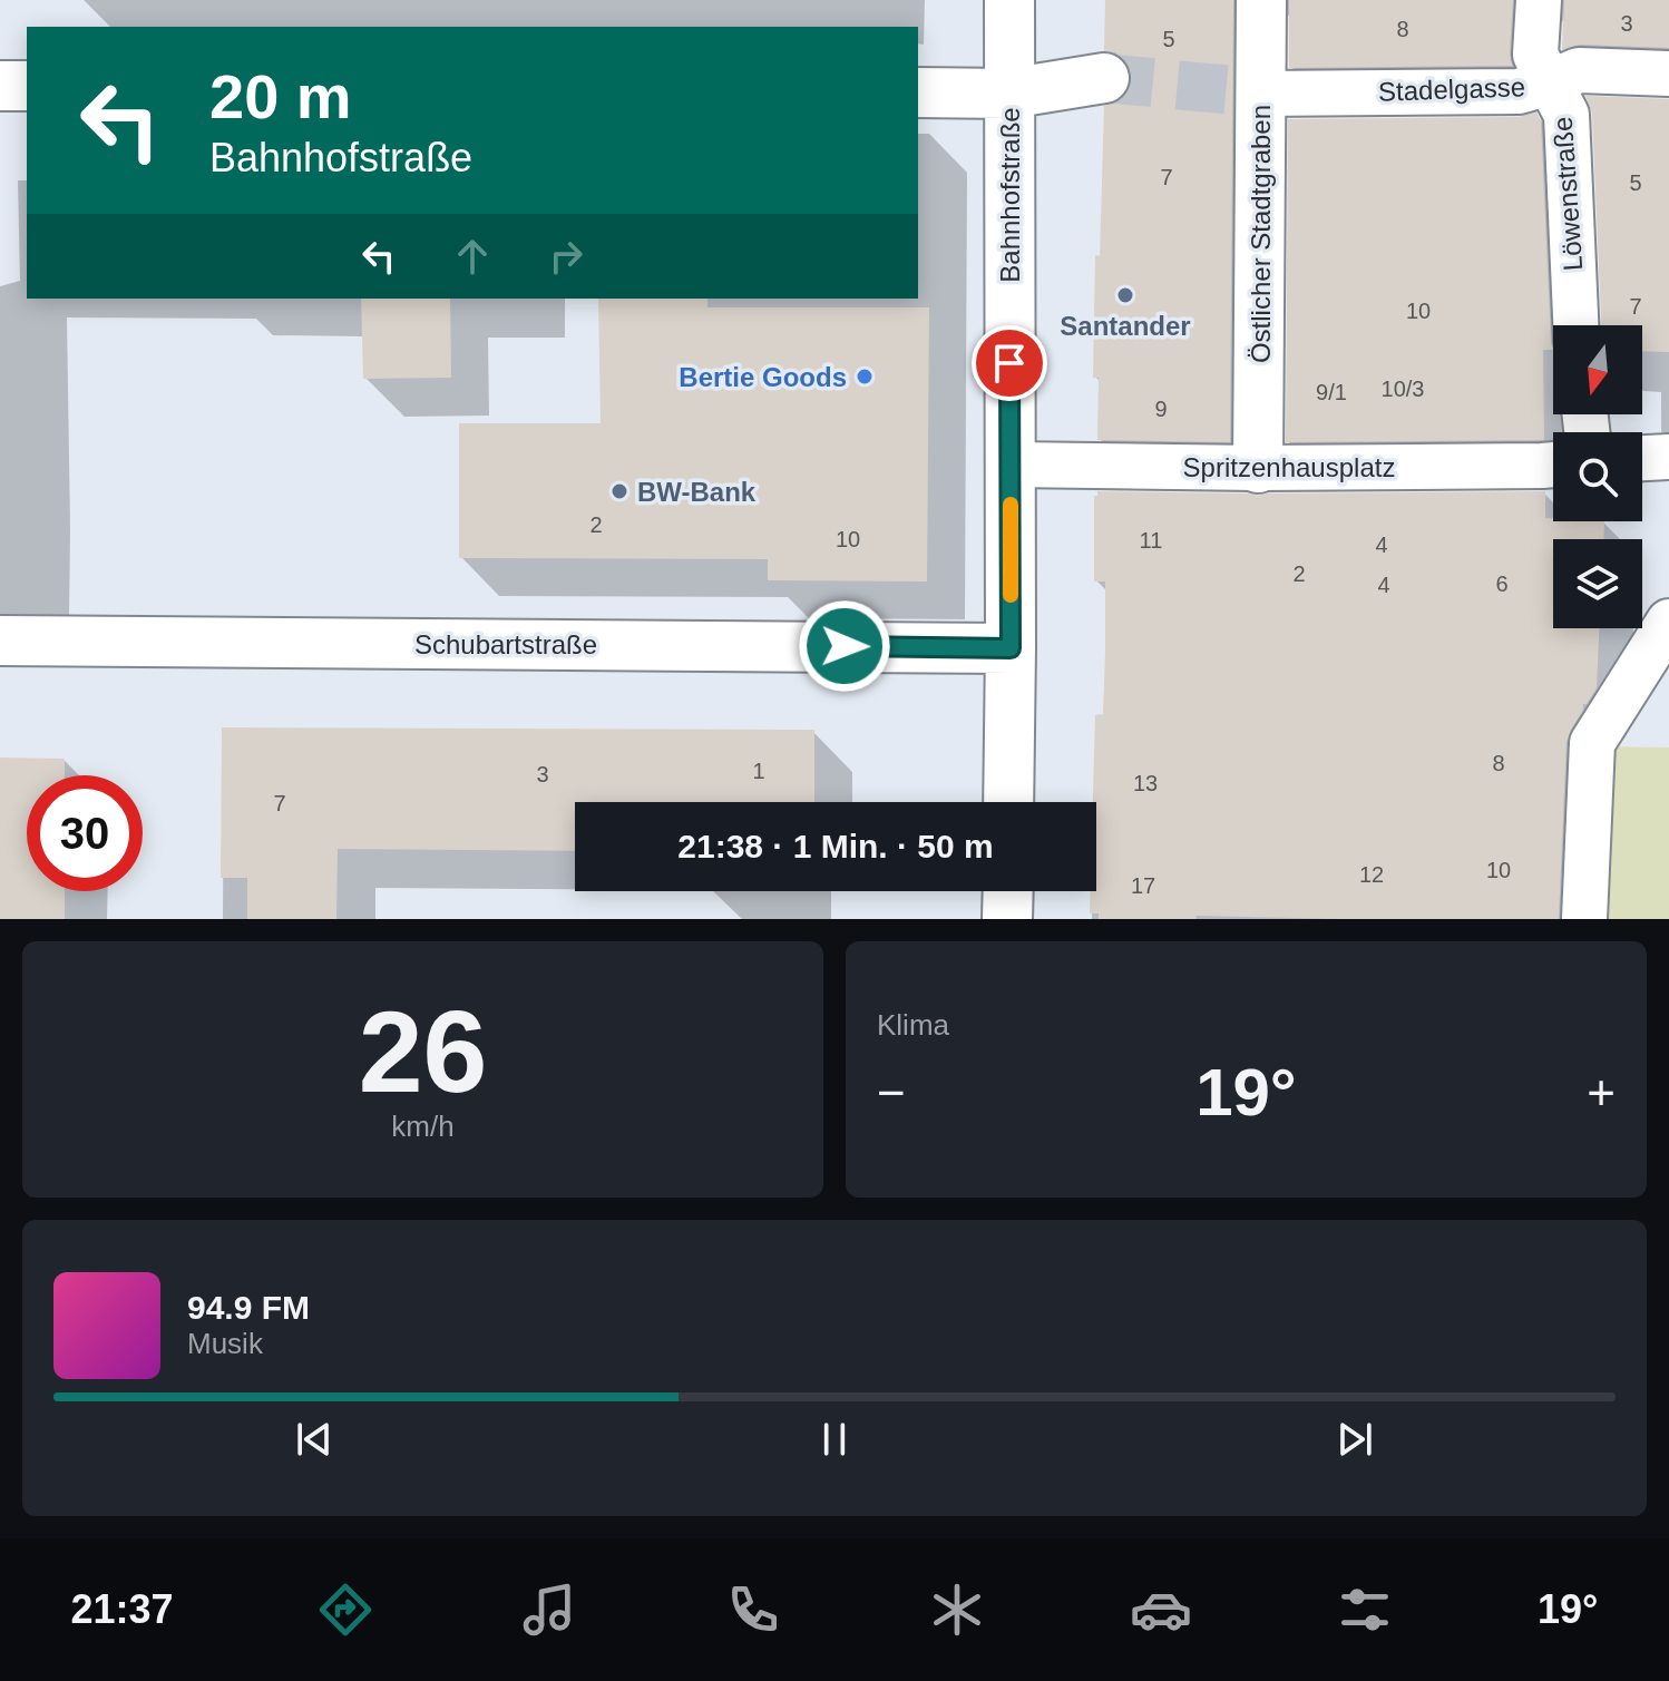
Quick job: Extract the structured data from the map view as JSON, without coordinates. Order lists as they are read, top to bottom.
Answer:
{
  "streets": {
    "street": [
      "Stadelgasse",
      "Löwenstraße",
      "Bahnhofstraße",
      "Östlicher Stadtgraben",
      "Spritzenhausplatz",
      "Schubartstraße"
    ]
  },
  "crossings": [
    ["Stadelgasse", "Löwenstraße"],
    ["Stadelgasse", "Östlicher Stadtgraben"],
    ["Bahnhofstraße", "Spritzenhausplatz"],
    ["Bahnhofstraße", "Schubartstraße"],
    ["Östlicher Stadtgraben", "Spritzenhausplatz"]
  ],
  "places": ["Santander", "Bertie Goods", "BW-Bank"],
  "house_numbers": [
    "3",
    "8",
    "5",
    "7",
    "5",
    "7",
    "10",
    "10/3",
    "9/1",
    "9",
    "2",
    "10",
    "11",
    "4",
    "2",
    "6",
    "4",
    "8",
    "1",
    "3",
    "13",
    "7",
    "10",
    "12",
    "17"
  ],
  "north": "bottom",
  "page": {
    "turn": ["20 m", "Bahnhofstraße"],
    "limit": "30",
    "trip": "21:38 · 1 Min. · 50 m",
    "tile": [
      ["26", "km/h"],
      "Klima"
    ],
    "heat": ["−", "19°", "+"],
    "song": ["94.9 FM", "Musik"],
    "tabs": ["21:37", "19°"]
  }
}
